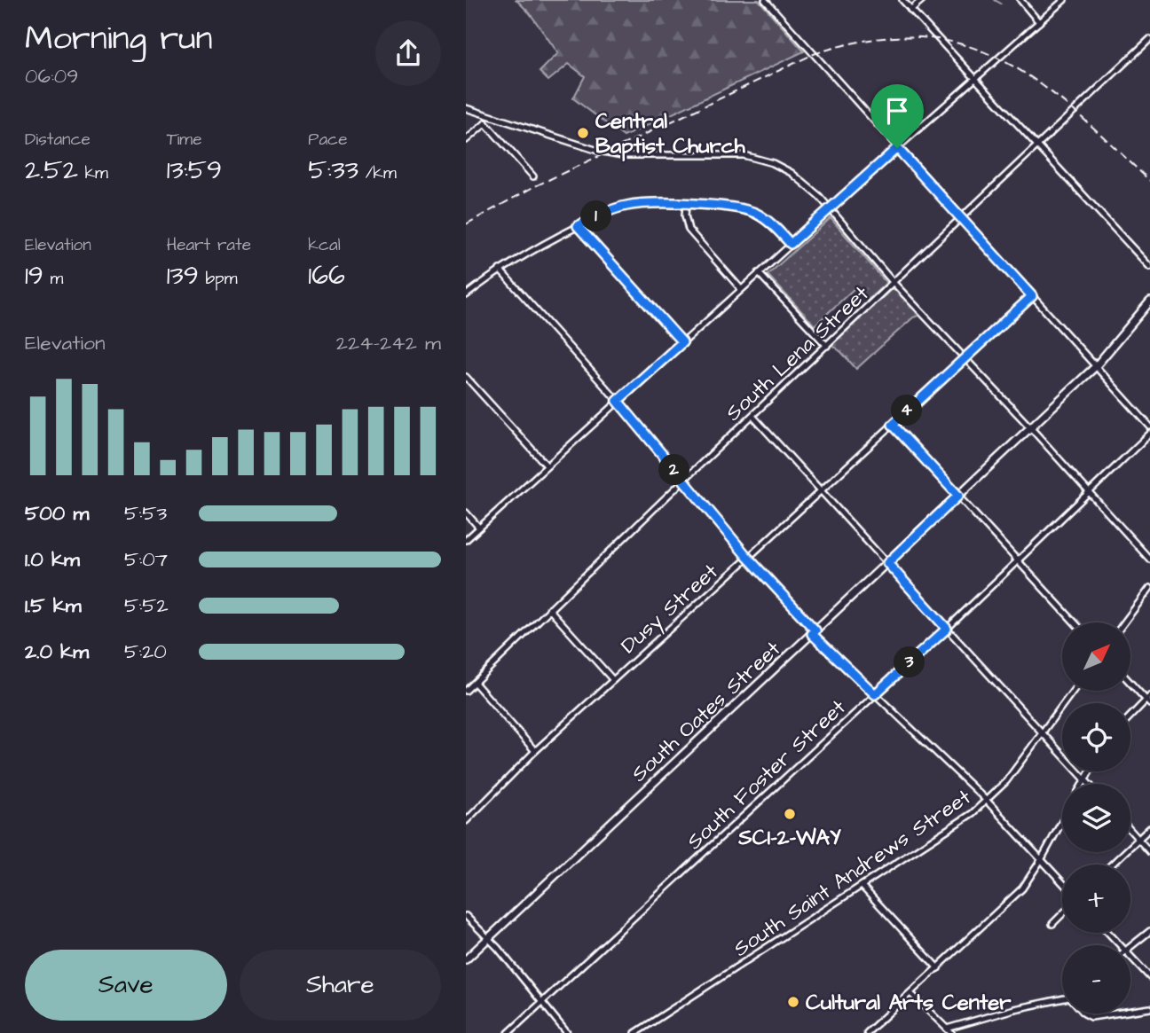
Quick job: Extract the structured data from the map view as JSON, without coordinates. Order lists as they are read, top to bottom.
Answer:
{
  "streets": {
    "main road": ["South Oates Street"],
    "street": [
      "South Lena Street",
      "Dusy Street",
      "South Foster Street",
      "South Saint Andrews Street"
    ]
  },
  "places": ["Central Baptist Church", "SCI-2-WAY", "Cultural Arts Center"],
  "north": "top right",
  "page": {
    "heading": ["Morning run", "06:09"],
    "stats": [
      ["Distance", "2.52 km"],
      ["Time", "13:59"],
      ["Pace", "5:33 /km"],
      ["Elevation", "19 m"],
      ["Heart rate", "139 bpm"],
      ["kcal", "166"]
    ],
    "pins": [
      "1",
      "4",
      "2",
      "3"
    ],
    "chart": ["Elevation", "224–242 m"],
    "list": [
      {
        "name": "500 m",
        "note": "5:53"
      },
      {
        "name": "1.0 km",
        "note": "5:07"
      },
      {
        "name": "1.5 km",
        "note": "5:52"
      },
      {
        "name": "2.0 km",
        "note": "5:20"
      }
    ],
    "map_buttons": ["+", "−"],
    "buttons": ["Save", "Share"]
  }
}
